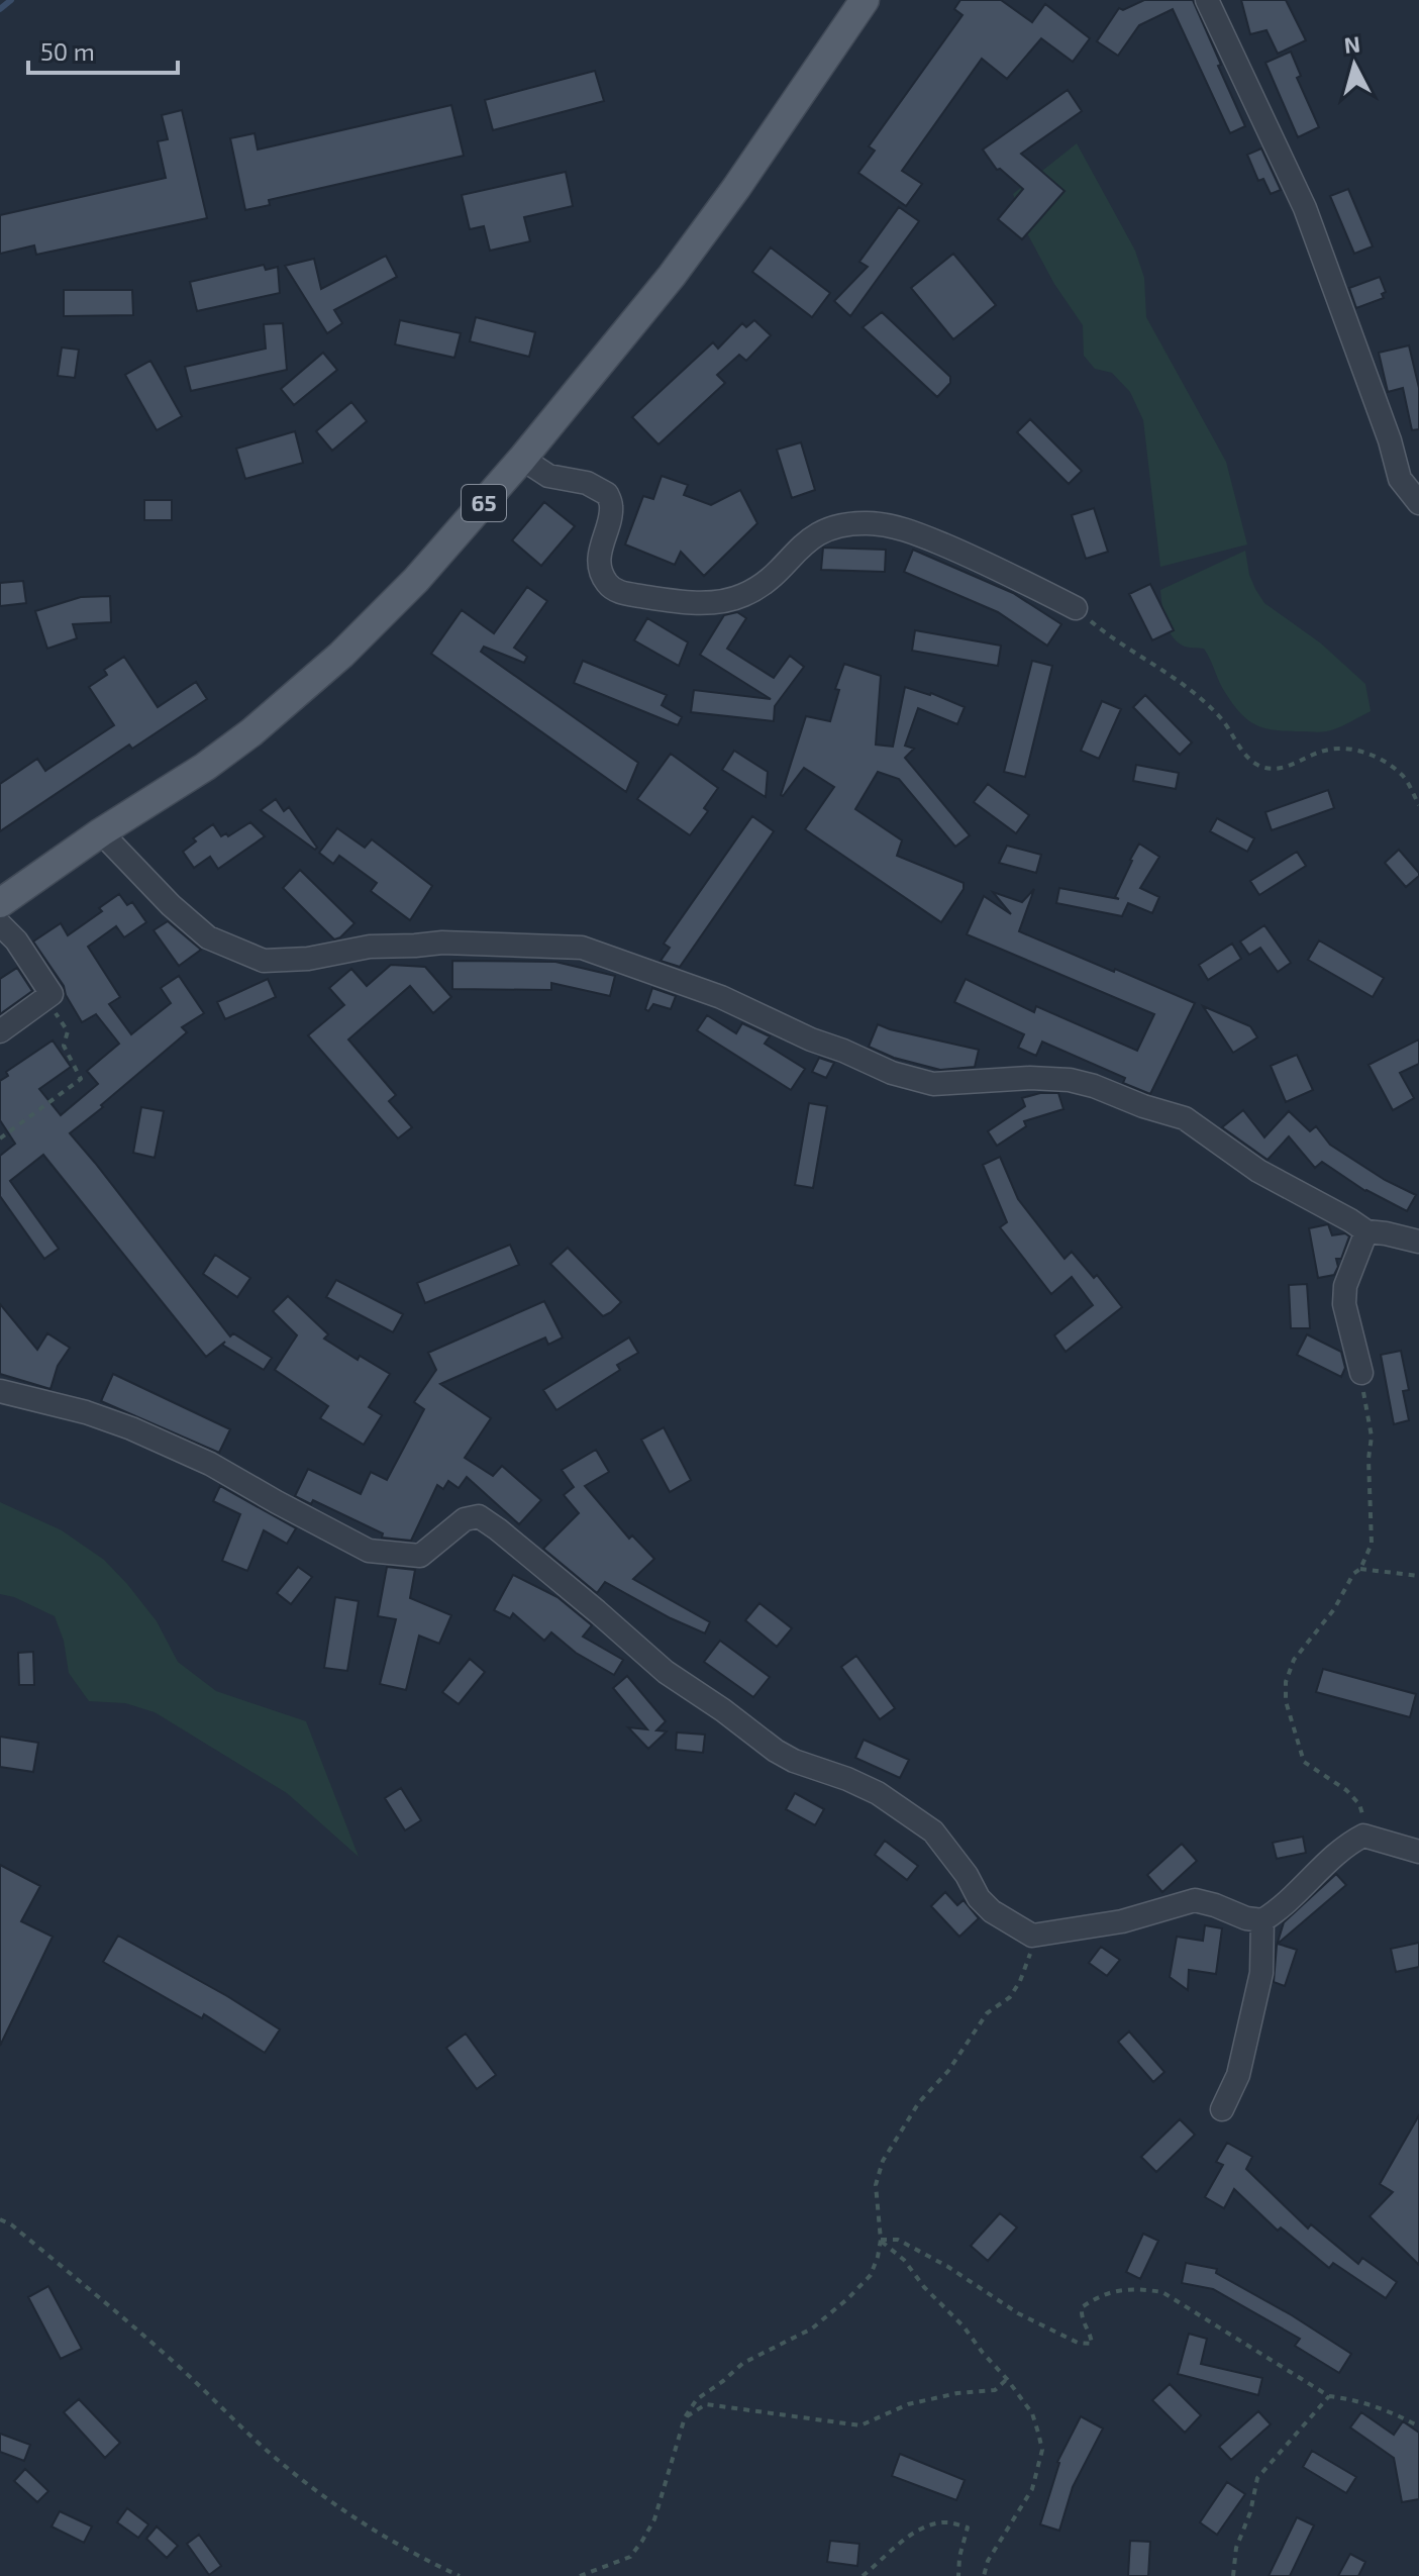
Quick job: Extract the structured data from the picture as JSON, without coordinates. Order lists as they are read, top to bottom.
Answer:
{
  "streets": {
    "main road": ["65"]
  },
  "scale_bar": "50 m",
  "north": "top"
}
